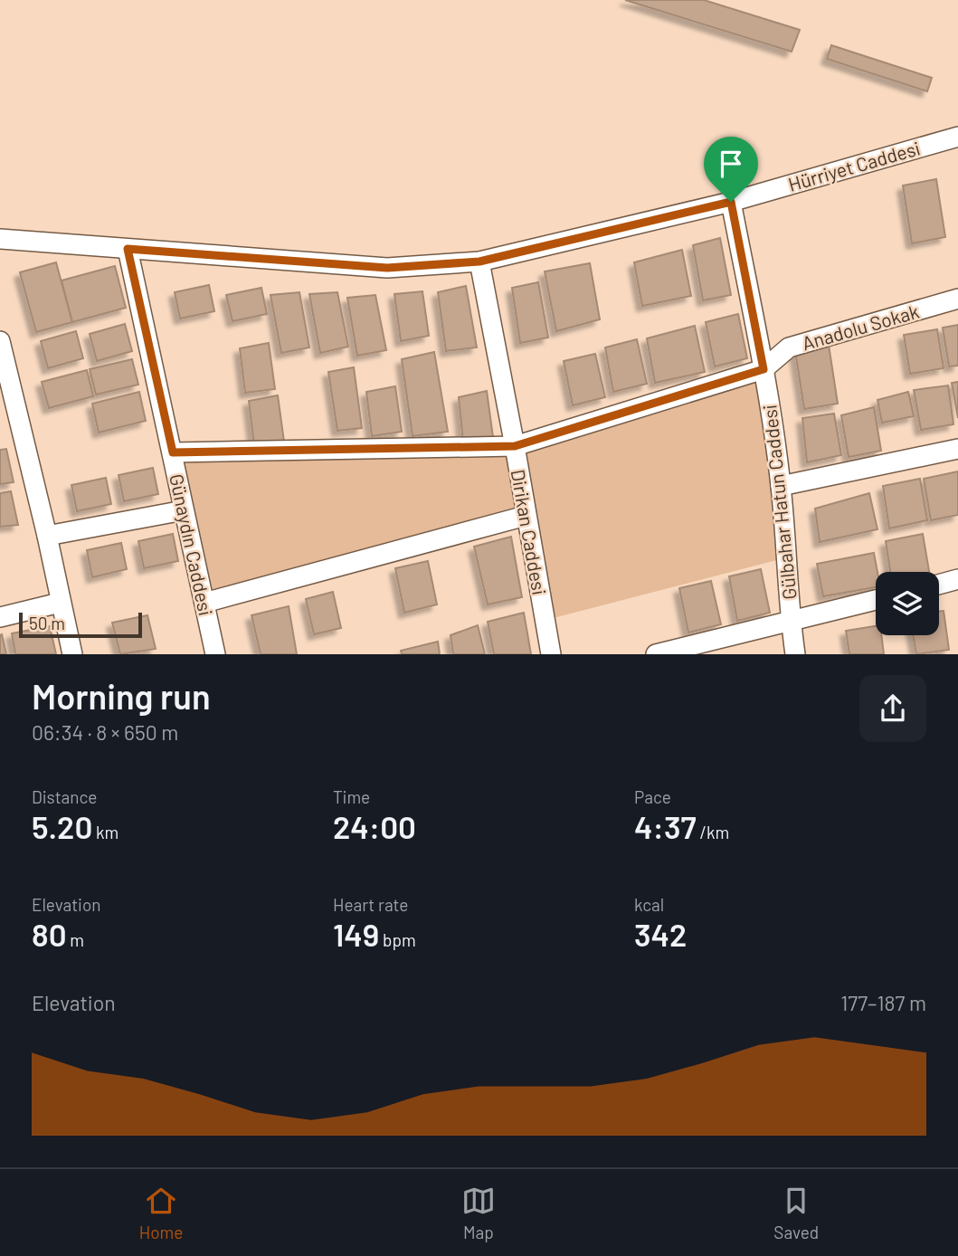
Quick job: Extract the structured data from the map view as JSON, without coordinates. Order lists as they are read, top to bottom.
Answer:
{
  "streets": {
    "street": [
      "Hürriyet Caddesi",
      "Anadolu Sokak",
      "Gülbahar Hatun Caddesi",
      "Dirikan Caddesi",
      "Günaydın Caddesi"
    ]
  },
  "crossings": [
    ["Hürriyet Caddesi", "Gülbahar Hatun Caddesi"],
    ["Hürriyet Caddesi", "Dirikan Caddesi"],
    ["Hürriyet Caddesi", "Günaydın Caddesi"],
    ["Anadolu Sokak", "Gülbahar Hatun Caddesi"],
    ["Anadolu Sokak", "Dirikan Caddesi"],
    ["Anadolu Sokak", "Günaydın Caddesi"]
  ],
  "scale_bar": "50 m",
  "page": {
    "scale": "50 m",
    "heading": ["Morning run", "06:34 · 8 × 650 m"],
    "stats": [
      ["Distance", "5.20 km"],
      ["Time", "24:00"],
      ["Pace", "4:37 /km"],
      ["Elevation", "80 m"],
      ["Heart rate", "149 bpm"],
      ["kcal", "342"]
    ],
    "chart": ["Elevation", "177–187 m"],
    "tabs": ["Home", "Map", "Saved"]
  }
}
